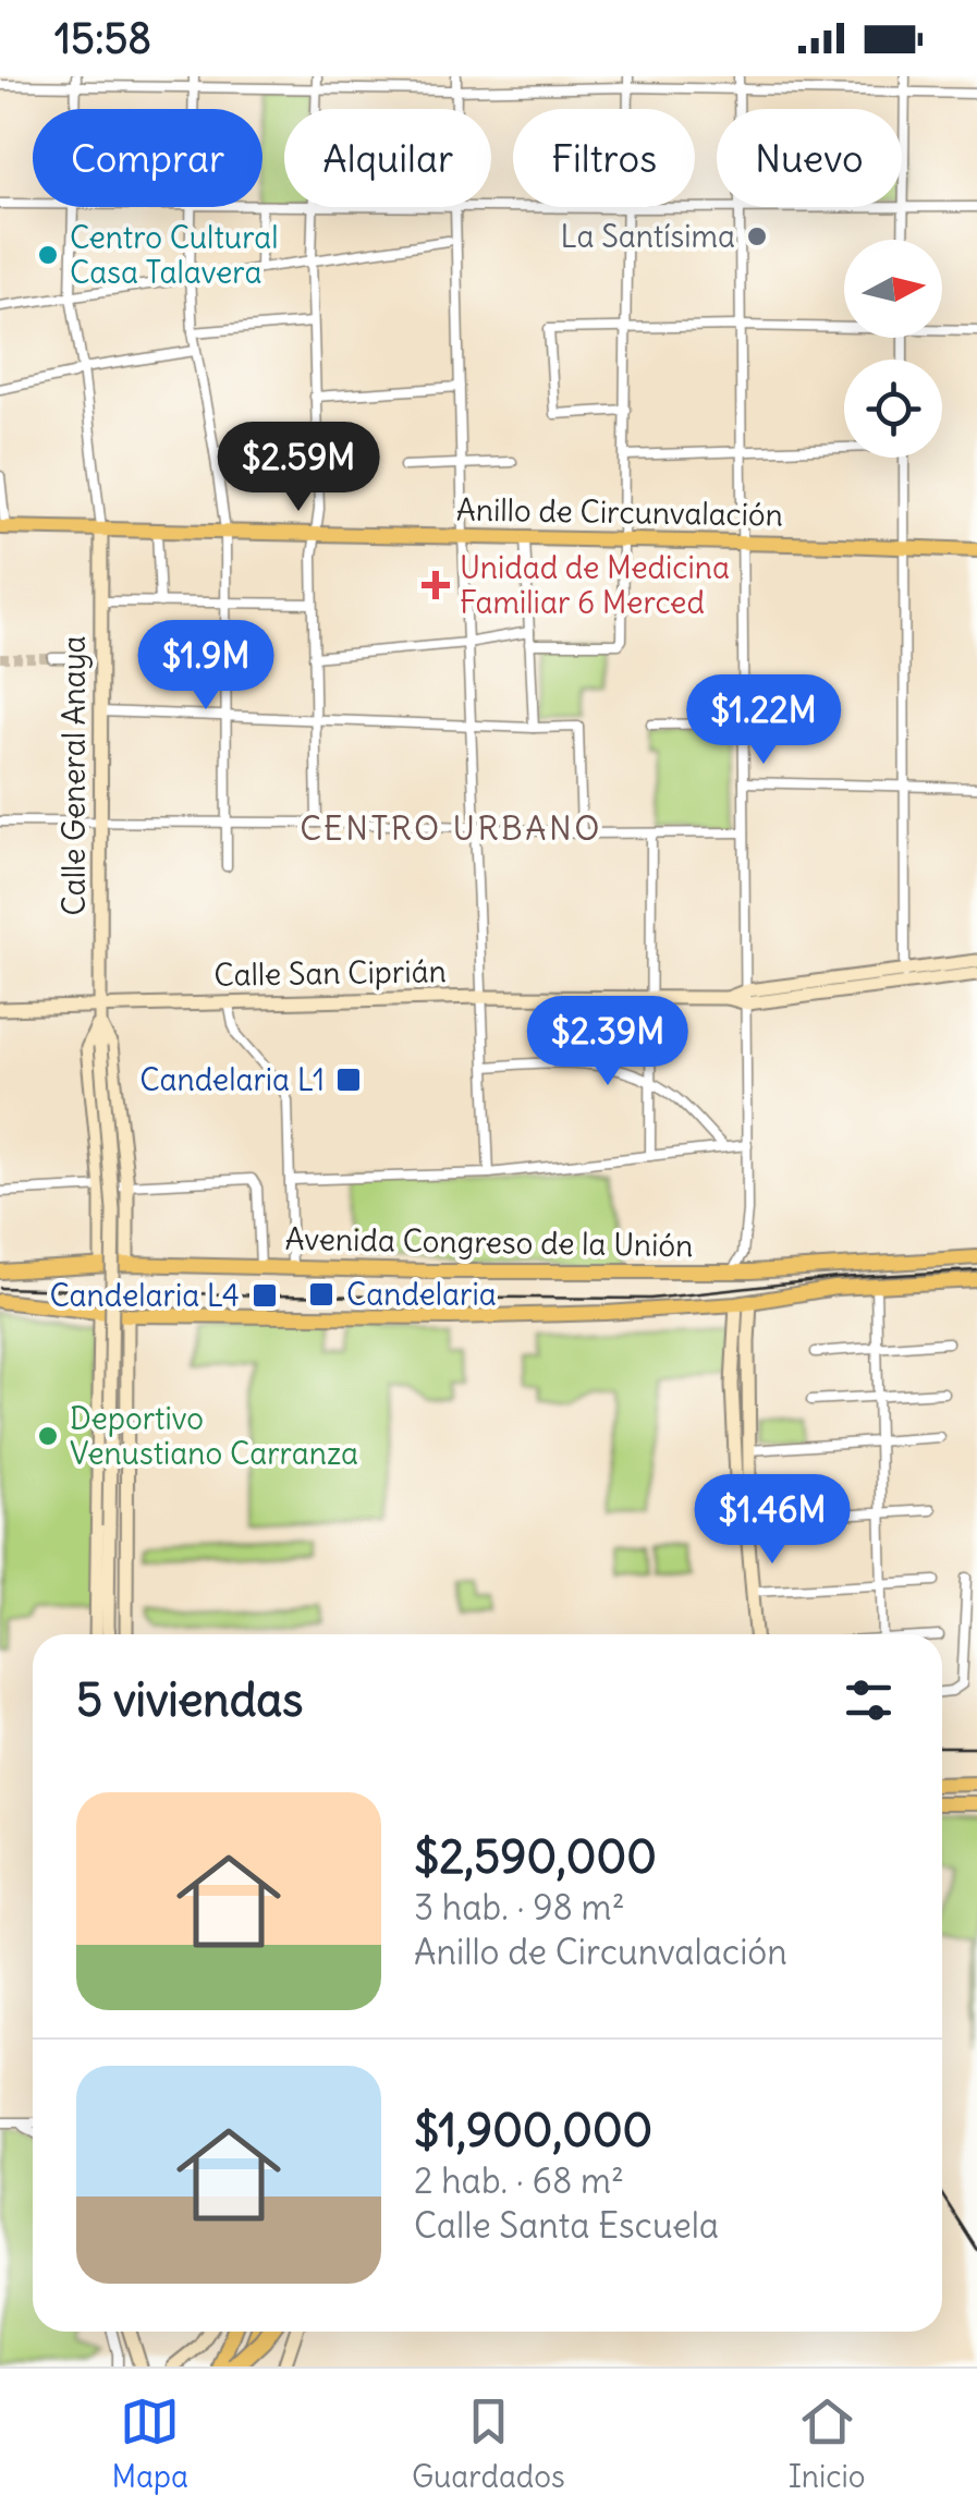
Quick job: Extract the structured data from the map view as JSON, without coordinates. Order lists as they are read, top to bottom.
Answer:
{
  "streets": {
    "main road": ["Anillo de Circunvalación", "Avenida Congreso de la Unión"],
    "street": ["Calle General Anaya", "Calle San Ciprián"]
  },
  "crossings": [
    ["Anillo de Circunvalación", "Calle General Anaya"],
    ["Calle General Anaya", "Calle San Ciprián"],
    ["Calle General Anaya", "Avenida Congreso de la Unión"]
  ],
  "districts": ["CENTRO URBANO"],
  "places": {
    "other": ["La Santísima", "Centro Cultural Casa Talavera", "Deportivo Venustiano Carranza"],
    "health": ["Unidad de Medicina Familiar 6 Merced"],
    "transit": ["Candelaria L1", "Candelaria", "Candelaria L4"]
  },
  "north": "right",
  "page": {
    "status": "15:58",
    "chip": [
      "Comprar",
      "Alquilar",
      "Filtros",
      "Nuevo"
    ],
    "price": [
      "$2.59M",
      "$1.9M",
      "$1.22M",
      "$2.39M",
      "$1.46M"
    ],
    "heading": "5 viviendas",
    "list": [
      {
        "name": "$2,590,000",
        "note": "3 hab. · 98 m² · Anillo de Circunvalación"
      },
      {
        "name": "$1,900,000",
        "note": "2 hab. · 68 m² · Calle Santa Escuela"
      }
    ],
    "tabs": ["Mapa", "Guardados", "Inicio"]
  }
}
